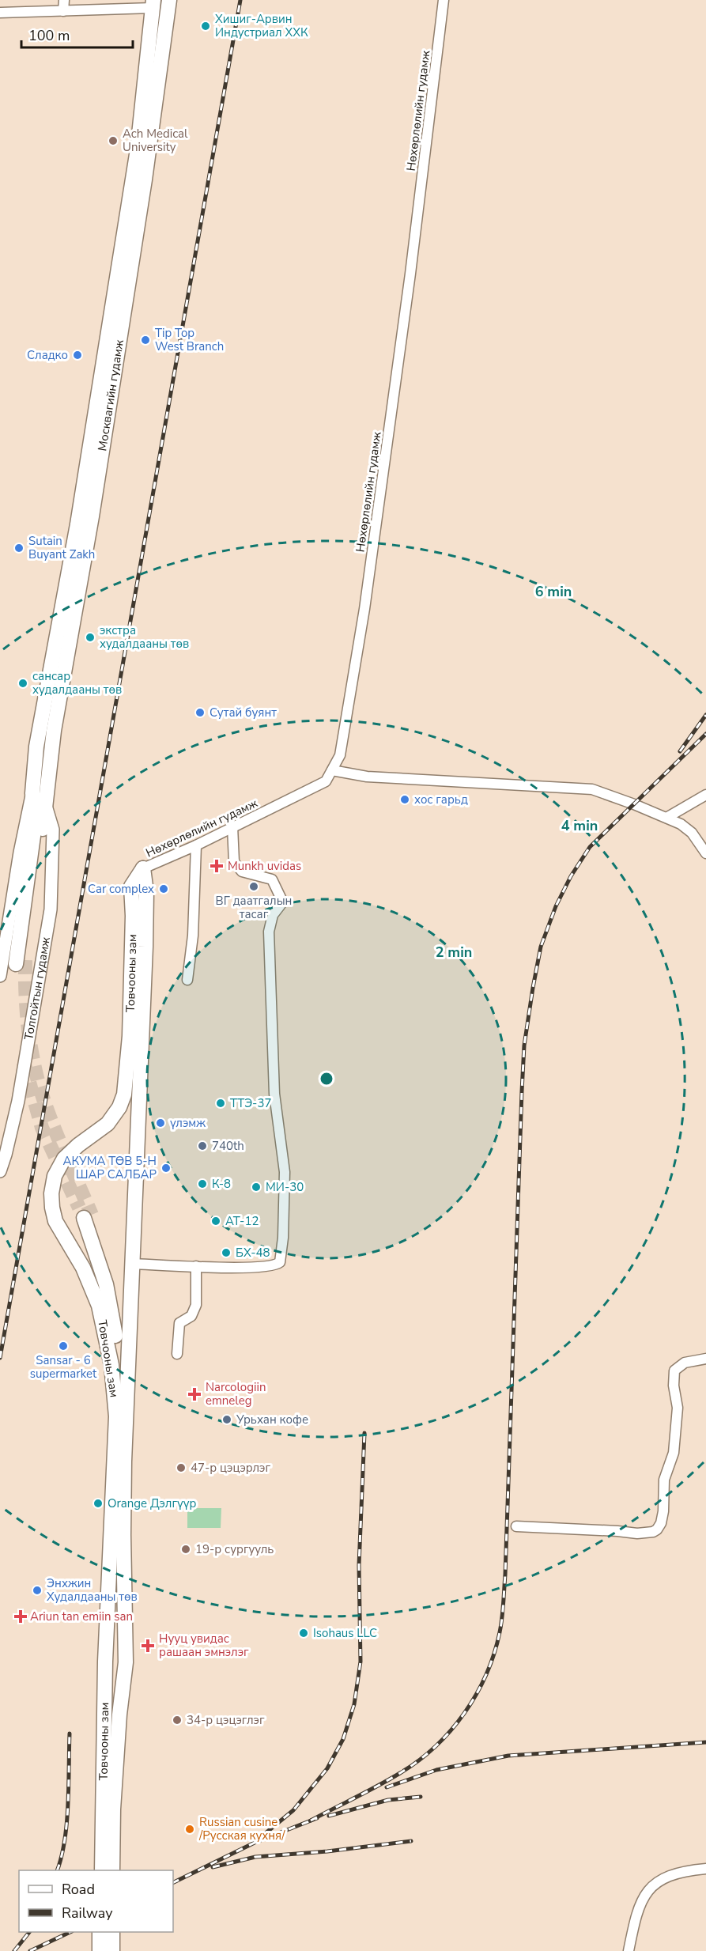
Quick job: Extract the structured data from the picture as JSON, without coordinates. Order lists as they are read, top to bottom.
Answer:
{
  "streets": {
    "highway": ["Москвагийн гудамж", "Товчооны зам"],
    "main road": ["Толгойтын гудамж"],
    "street": ["Нөхөрлөлийн гудамж"]
  },
  "crossings": [
    ["Нөхөрлөлийн гудамж", "Товчооны зам"],
    ["Москвагийн гудамж", "Толгойтын гудамж"]
  ],
  "places": {
    "other": [
      "Хишиг-Арвин Индустриал ХХК",
      "Ach Medical University",
      "Tip Top West Branch",
      "Сладко",
      "Sutain Buyant Zakh",
      "экстра худалдааны төв",
      "сансар худалдааны төв",
      "Сутай буянт",
      "хос гарьд",
      "ВГ даатгалын тасаг",
      "Car complex",
      "ТТЭ-37",
      "үлэмж",
      "740th",
      "АКУМА ТӨВ 5-Н ШАР САЛБАР",
      "К-8",
      "МИ-30",
      "АТ-12",
      "БХ-48",
      "Sansar - 6 supermarket",
      "Урьхан кофе",
      "47-р цэцэрлэг",
      "Orange Дэлгүүр",
      "19-р сургууль",
      "Энхжин Худалдааны төв",
      "Isohaus LLC",
      "34-р цэцэглэг",
      "Russian cusine /Русская кухня/"
    ],
    "health": [
      "Munkh uvidas",
      "Narcologiin emneleg",
      "Ariun tan emiin san",
      "Нууц увидас рашаан эмнэлэг"
    ]
  },
  "legend": ["Road", "Railway"],
  "scale_bar": "100 m",
  "rings": ["6 min", "4 min", "2 min"]
}
